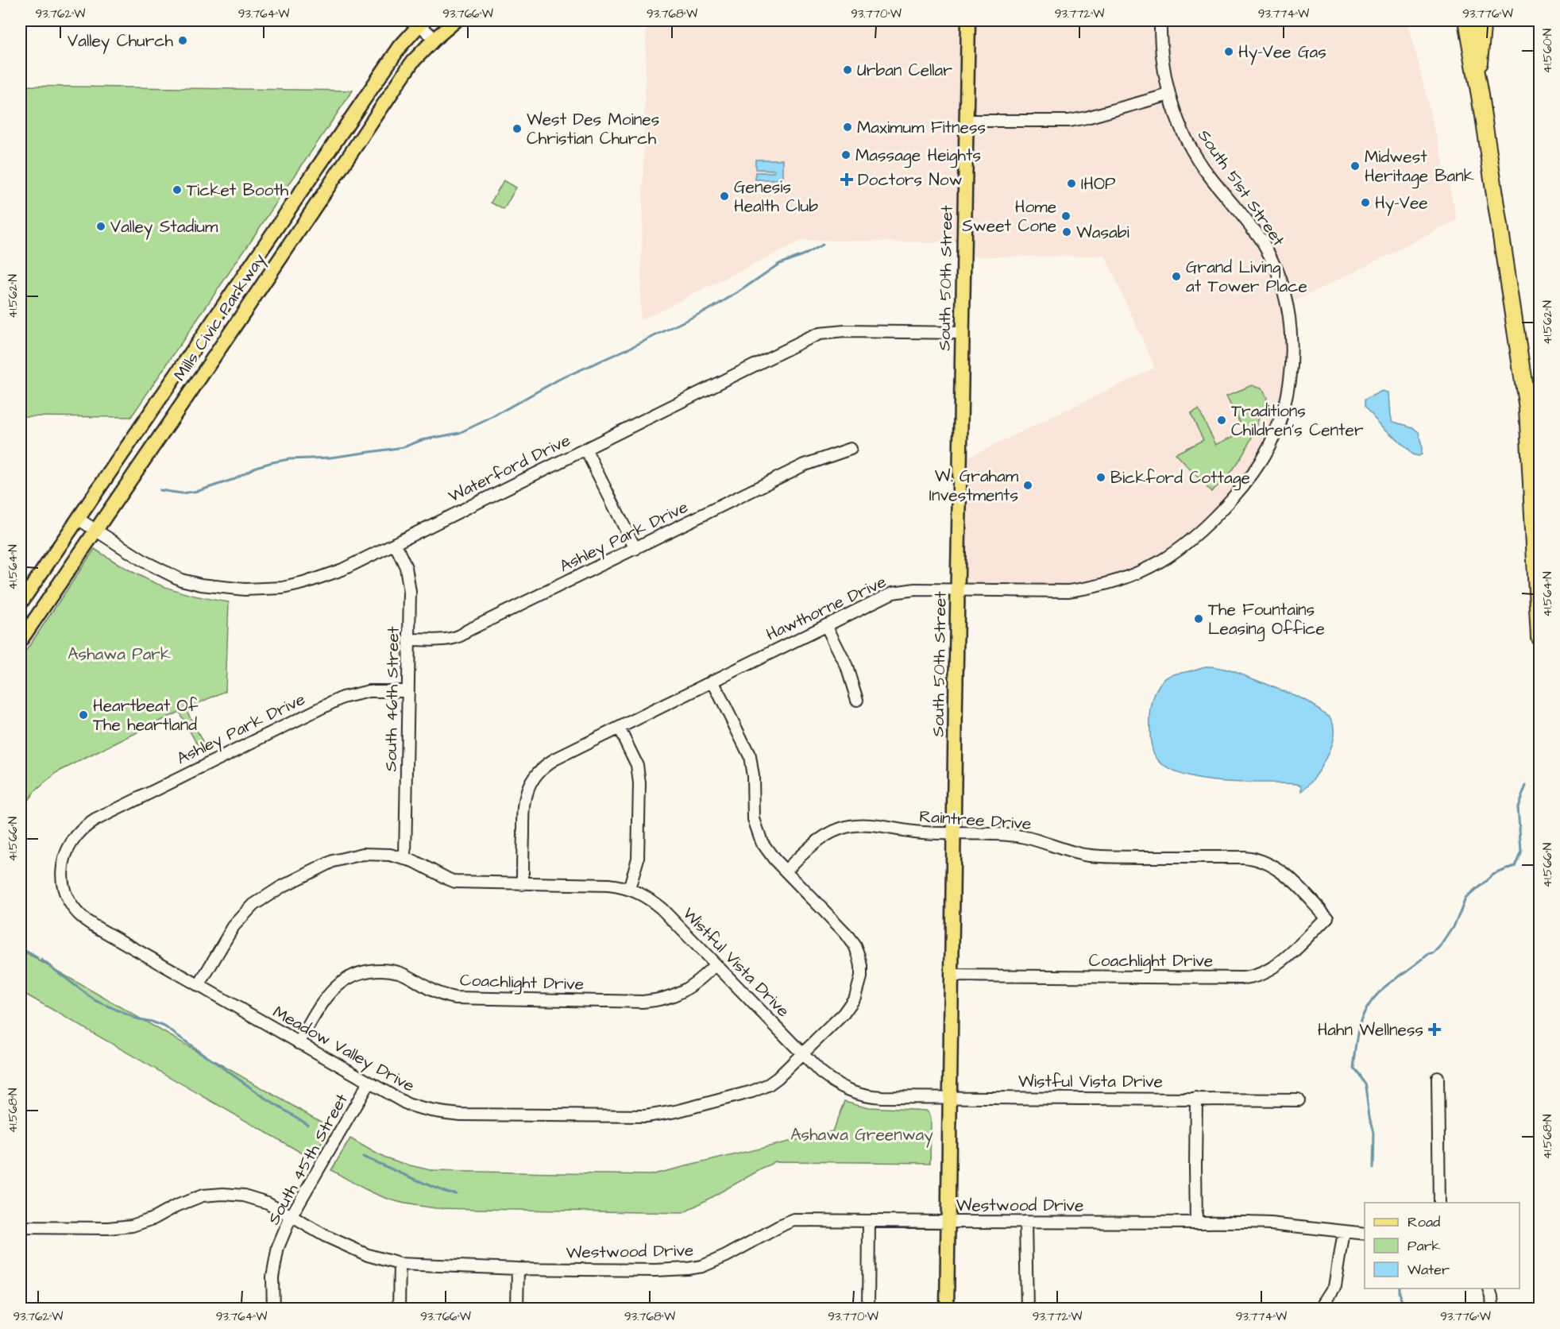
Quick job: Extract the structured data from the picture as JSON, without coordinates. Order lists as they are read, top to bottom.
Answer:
{
  "streets": {
    "main road": ["South 50th Street", "Mills Civic Parkway"],
    "street": [
      "South 51st Street",
      "Waterford Drive",
      "Ashley Park Drive",
      "Hawthorne Drive",
      "South 46th Street",
      "Raintree Drive",
      "Coachlight Drive",
      "Wistful Vista Drive",
      "Meadow Valley Drive",
      "South 45th Street",
      "Westwood Drive"
    ]
  },
  "crossings": [
    ["South 51st Street", "Hawthorne Drive"],
    ["South 50th Street", "Waterford Drive"],
    ["South 50th Street", "Hawthorne Drive"],
    ["South 50th Street", "Raintree Drive"],
    ["South 50th Street", "Coachlight Drive"],
    ["South 50th Street", "Wistful Vista Drive"],
    ["South 50th Street", "Westwood Drive"],
    ["Mills Civic Parkway", "Waterford Drive"],
    ["Waterford Drive", "South 46th Street"],
    ["Ashley Park Drive", "South 46th Street"],
    ["Ashley Park Drive", "Meadow Valley Drive"],
    ["Hawthorne Drive", "Wistful Vista Drive"],
    ["Hawthorne Drive", "Meadow Valley Drive"],
    ["South 46th Street", "Wistful Vista Drive"],
    ["Raintree Drive", "Coachlight Drive"],
    ["Raintree Drive", "Meadow Valley Drive"],
    ["Coachlight Drive", "Wistful Vista Drive"],
    ["Coachlight Drive", "Meadow Valley Drive"],
    ["Wistful Vista Drive", "Meadow Valley Drive"],
    ["Meadow Valley Drive", "South 45th Street"],
    ["South 45th Street", "Westwood Drive"]
  ],
  "parks": ["Ashawa Park", "Ashawa Greenway"],
  "places": {
    "other": [
      "Valley Church",
      "Hy-Vee Gas",
      "Urban Cellar",
      "Maximum Fitness",
      "West Des Moines Christian Church",
      "Massage Heights",
      "Midwest Heritage Bank",
      "IHOP",
      "Ticket Booth",
      "Genesis Health Club",
      "Hy-Vee",
      "Home Sweet Cone",
      "Valley Stadium",
      "Wasabi",
      "Grand Living at Tower Place",
      "Traditions Children's Center",
      "Bickford Cottage",
      "W. Graham Investments",
      "The Fountains Leasing Office",
      "Heartbeat Of The heartland"
    ],
    "health": ["Doctors Now", "Hahn Wellness"]
  },
  "legend": ["Road", "Park", "Water"],
  "coordinates": [
    "93.762°W",
    "93.764°W",
    "93.766°W",
    "93.768°W",
    "93.770°W",
    "93.772°W",
    "93.774°W",
    "93.776°W",
    "41.560°N",
    "41.562°N",
    "41.564°N",
    "41.566°N",
    "41.568°N"
  ]
}
